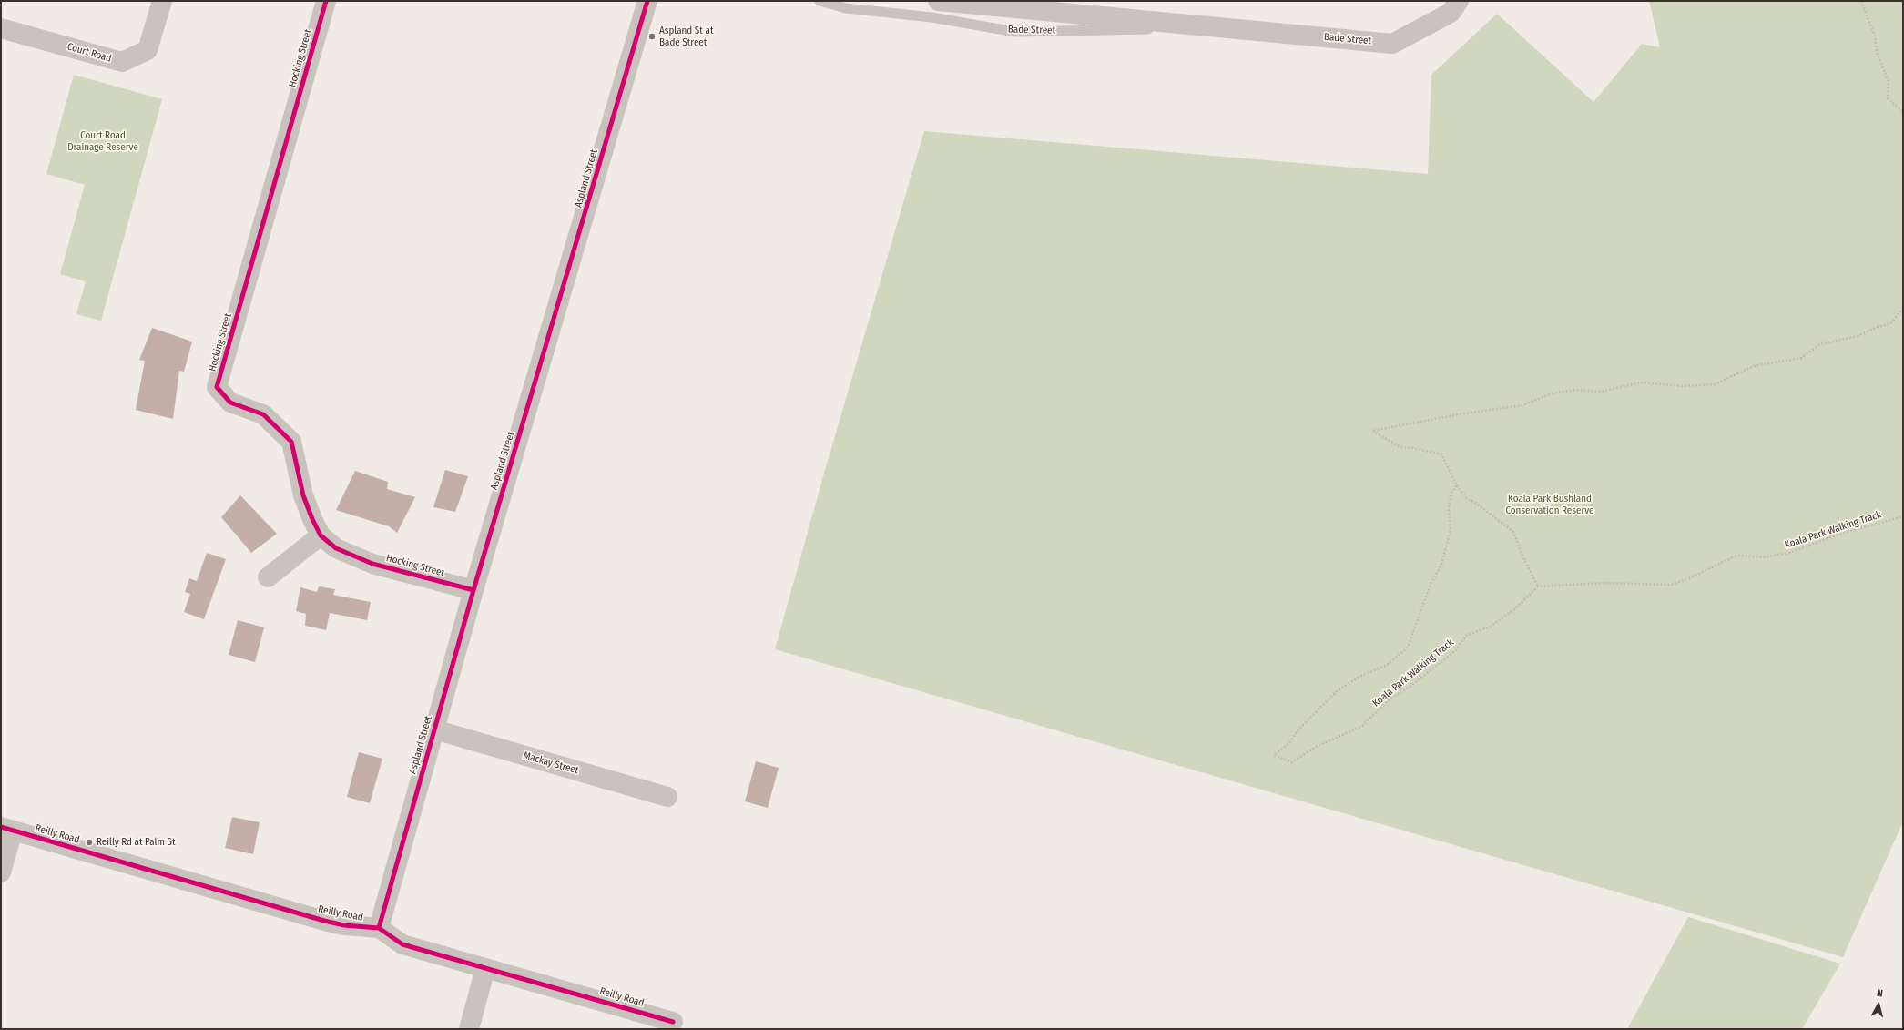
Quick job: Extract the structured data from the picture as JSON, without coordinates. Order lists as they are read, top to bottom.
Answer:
{
  "streets": {
    "street": [
      "Bade Street",
      "Court Road",
      "Hocking Street",
      "Aspland Street",
      "Mackay Street",
      "Reilly Road"
    ],
    "path": ["Koala Park Walking Track"]
  },
  "crossings": [
    ["Hocking Street", "Aspland Street"],
    ["Aspland Street", "Mackay Street"],
    ["Aspland Street", "Reilly Road"]
  ],
  "parks": ["Court Road Drainage Reserve", "Koala Park Bushland Conservation Reserve"],
  "places": ["Aspland St at Bade Street", "Reilly Rd at Palm St"],
  "north": "top"
}
